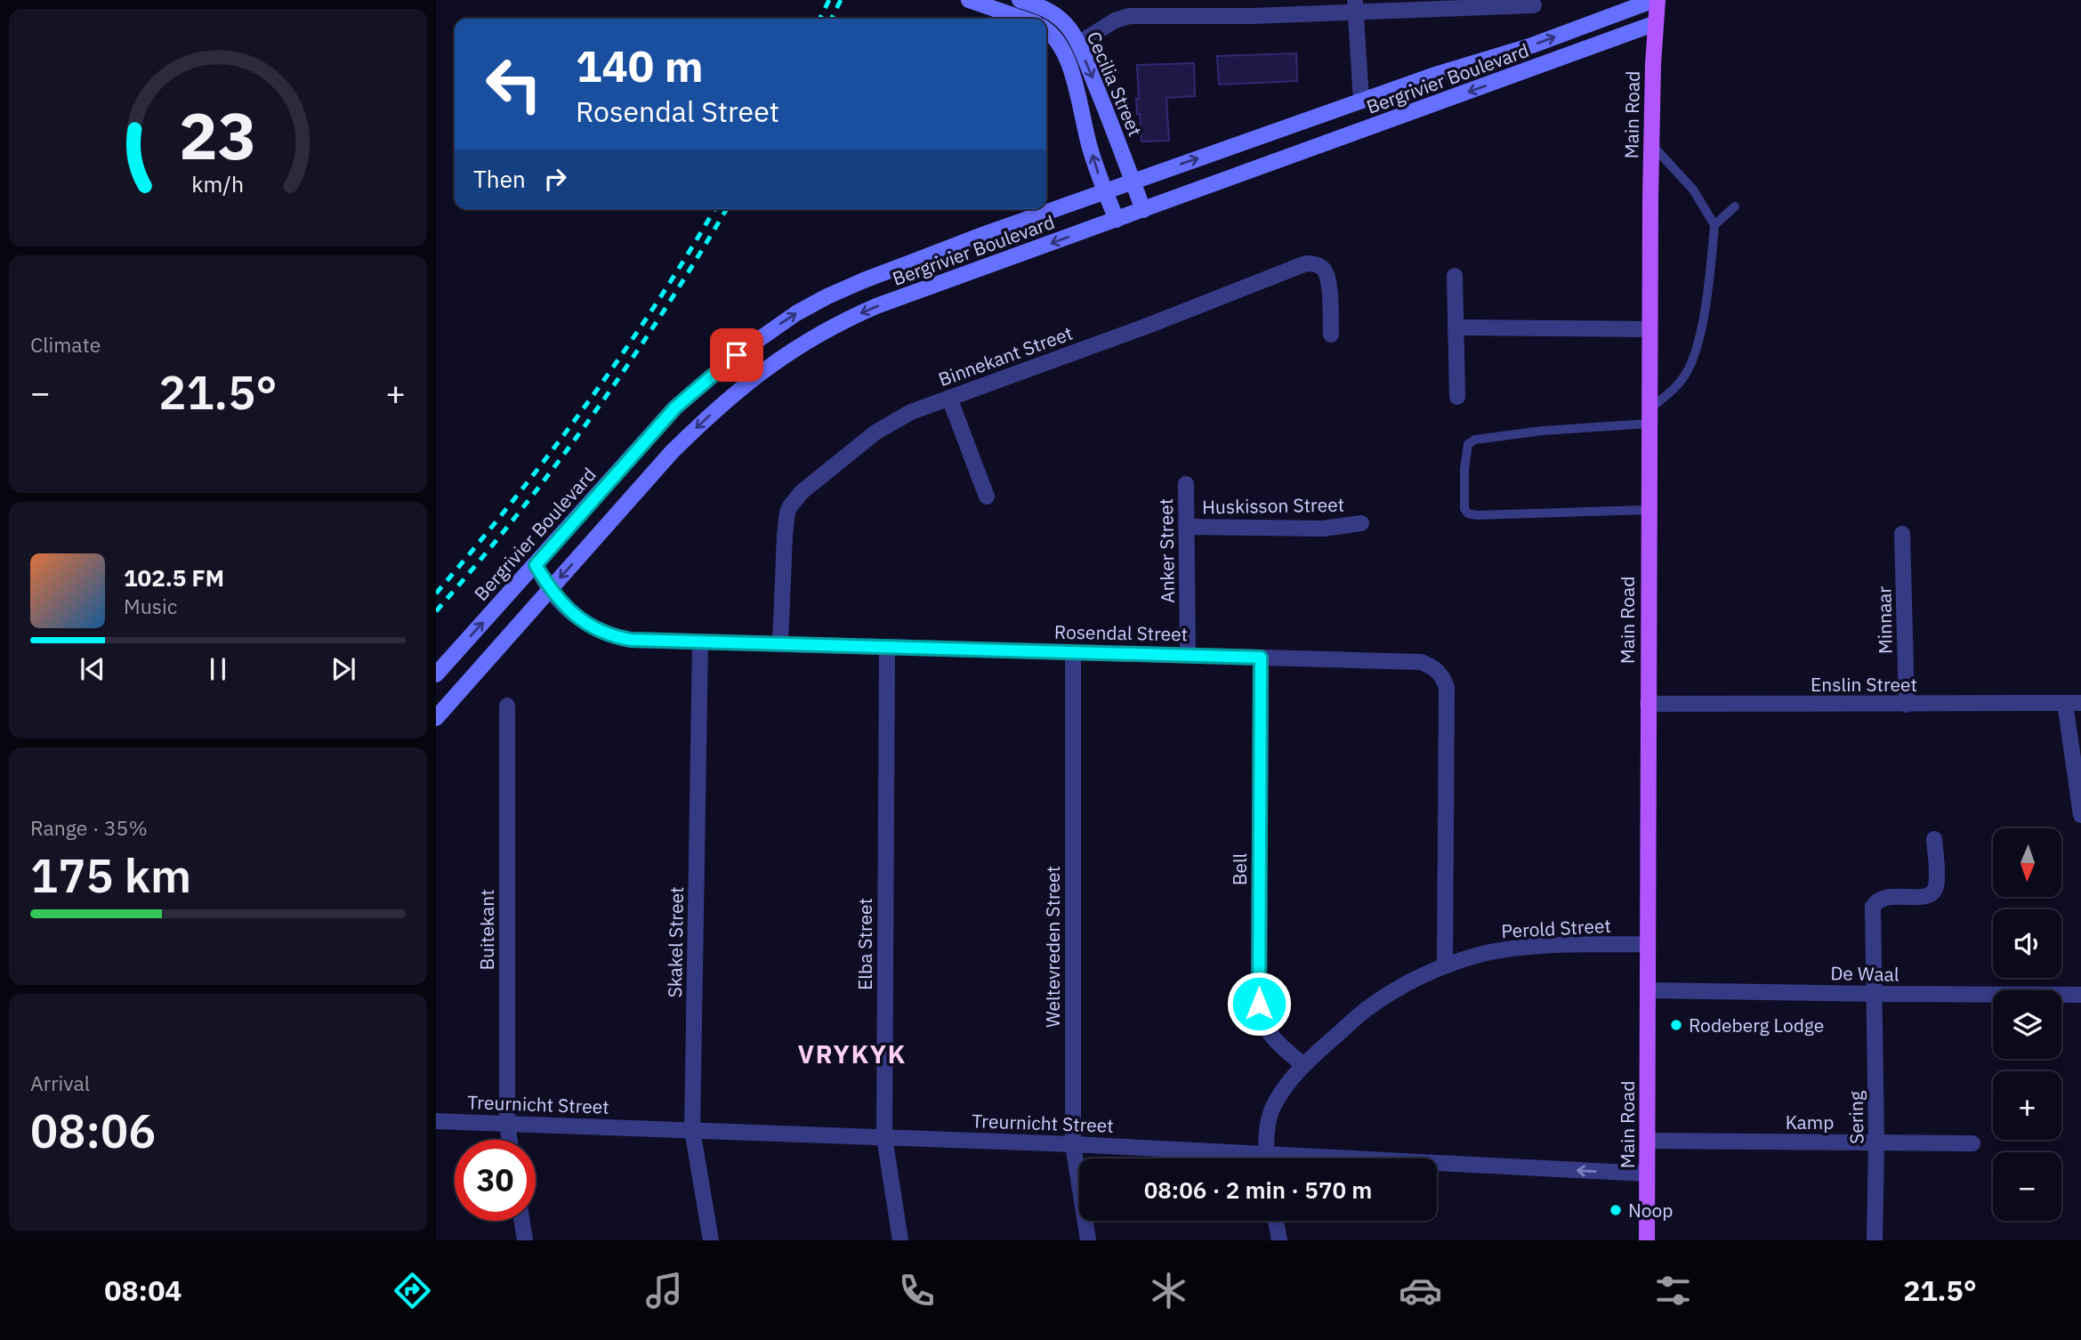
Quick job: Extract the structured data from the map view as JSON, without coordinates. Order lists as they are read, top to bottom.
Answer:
{
  "streets": {
    "main road": ["Main Road"],
    "street": [
      "Bergrivier Boulevard",
      "Cecilia Street",
      "Binnekant Street",
      "Huskisson Street",
      "Anker Street",
      "Minnaar",
      "Rosendal Street",
      "Enslin Street",
      "Bell",
      "Perold Street",
      "Buitekant",
      "Skakel Street",
      "Elba Street",
      "Weltevreden Street",
      "De Waal",
      "Treurnicht Street",
      "Sering",
      "Kamp"
    ]
  },
  "crossings": [
    ["Bergrivier Boulevard", "Cecilia Street"],
    ["Bergrivier Boulevard", "Main Road"],
    ["Bergrivier Boulevard", "Rosendal Street"],
    ["Main Road", "Enslin Street"],
    ["Main Road", "Perold Street"],
    ["Main Road", "De Waal"],
    ["Main Road", "Treurnicht Street"],
    ["Main Road", "Kamp"],
    ["Binnekant Street", "Rosendal Street"],
    ["Huskisson Street", "Anker Street"],
    ["Anker Street", "Rosendal Street"],
    ["Minnaar", "Enslin Street"],
    ["Rosendal Street", "Bell"],
    ["Rosendal Street", "Perold Street"],
    ["Rosendal Street", "Skakel Street"],
    ["Rosendal Street", "Elba Street"],
    ["Rosendal Street", "Weltevreden Street"],
    ["Bell", "Perold Street"],
    ["Buitekant", "Treurnicht Street"],
    ["Skakel Street", "Treurnicht Street"],
    ["Elba Street", "Treurnicht Street"],
    ["Weltevreden Street", "Treurnicht Street"],
    ["De Waal", "Sering"],
    ["Sering", "Kamp"]
  ],
  "districts": ["VRYKYK"],
  "places": ["Rodeberg Lodge", "Noop"],
  "north": "bottom",
  "page": {
    "turn": ["140 m", "Rosendal Street"],
    "then": "Then",
    "tile": [
      "Climate",
      ["Range · 35%", "175 km"],
      ["Arrival", "08:06"]
    ],
    "heat": ["−", "21.5°", "+"],
    "song": ["102.5 FM", "Music"],
    "map_buttons": ["+", "−"],
    "limit": "30",
    "trip": "08:06 · 2 min · 570 m",
    "tabs": ["08:04", "21.5°"],
    "gauge": ["23", "km/h"]
  }
}
